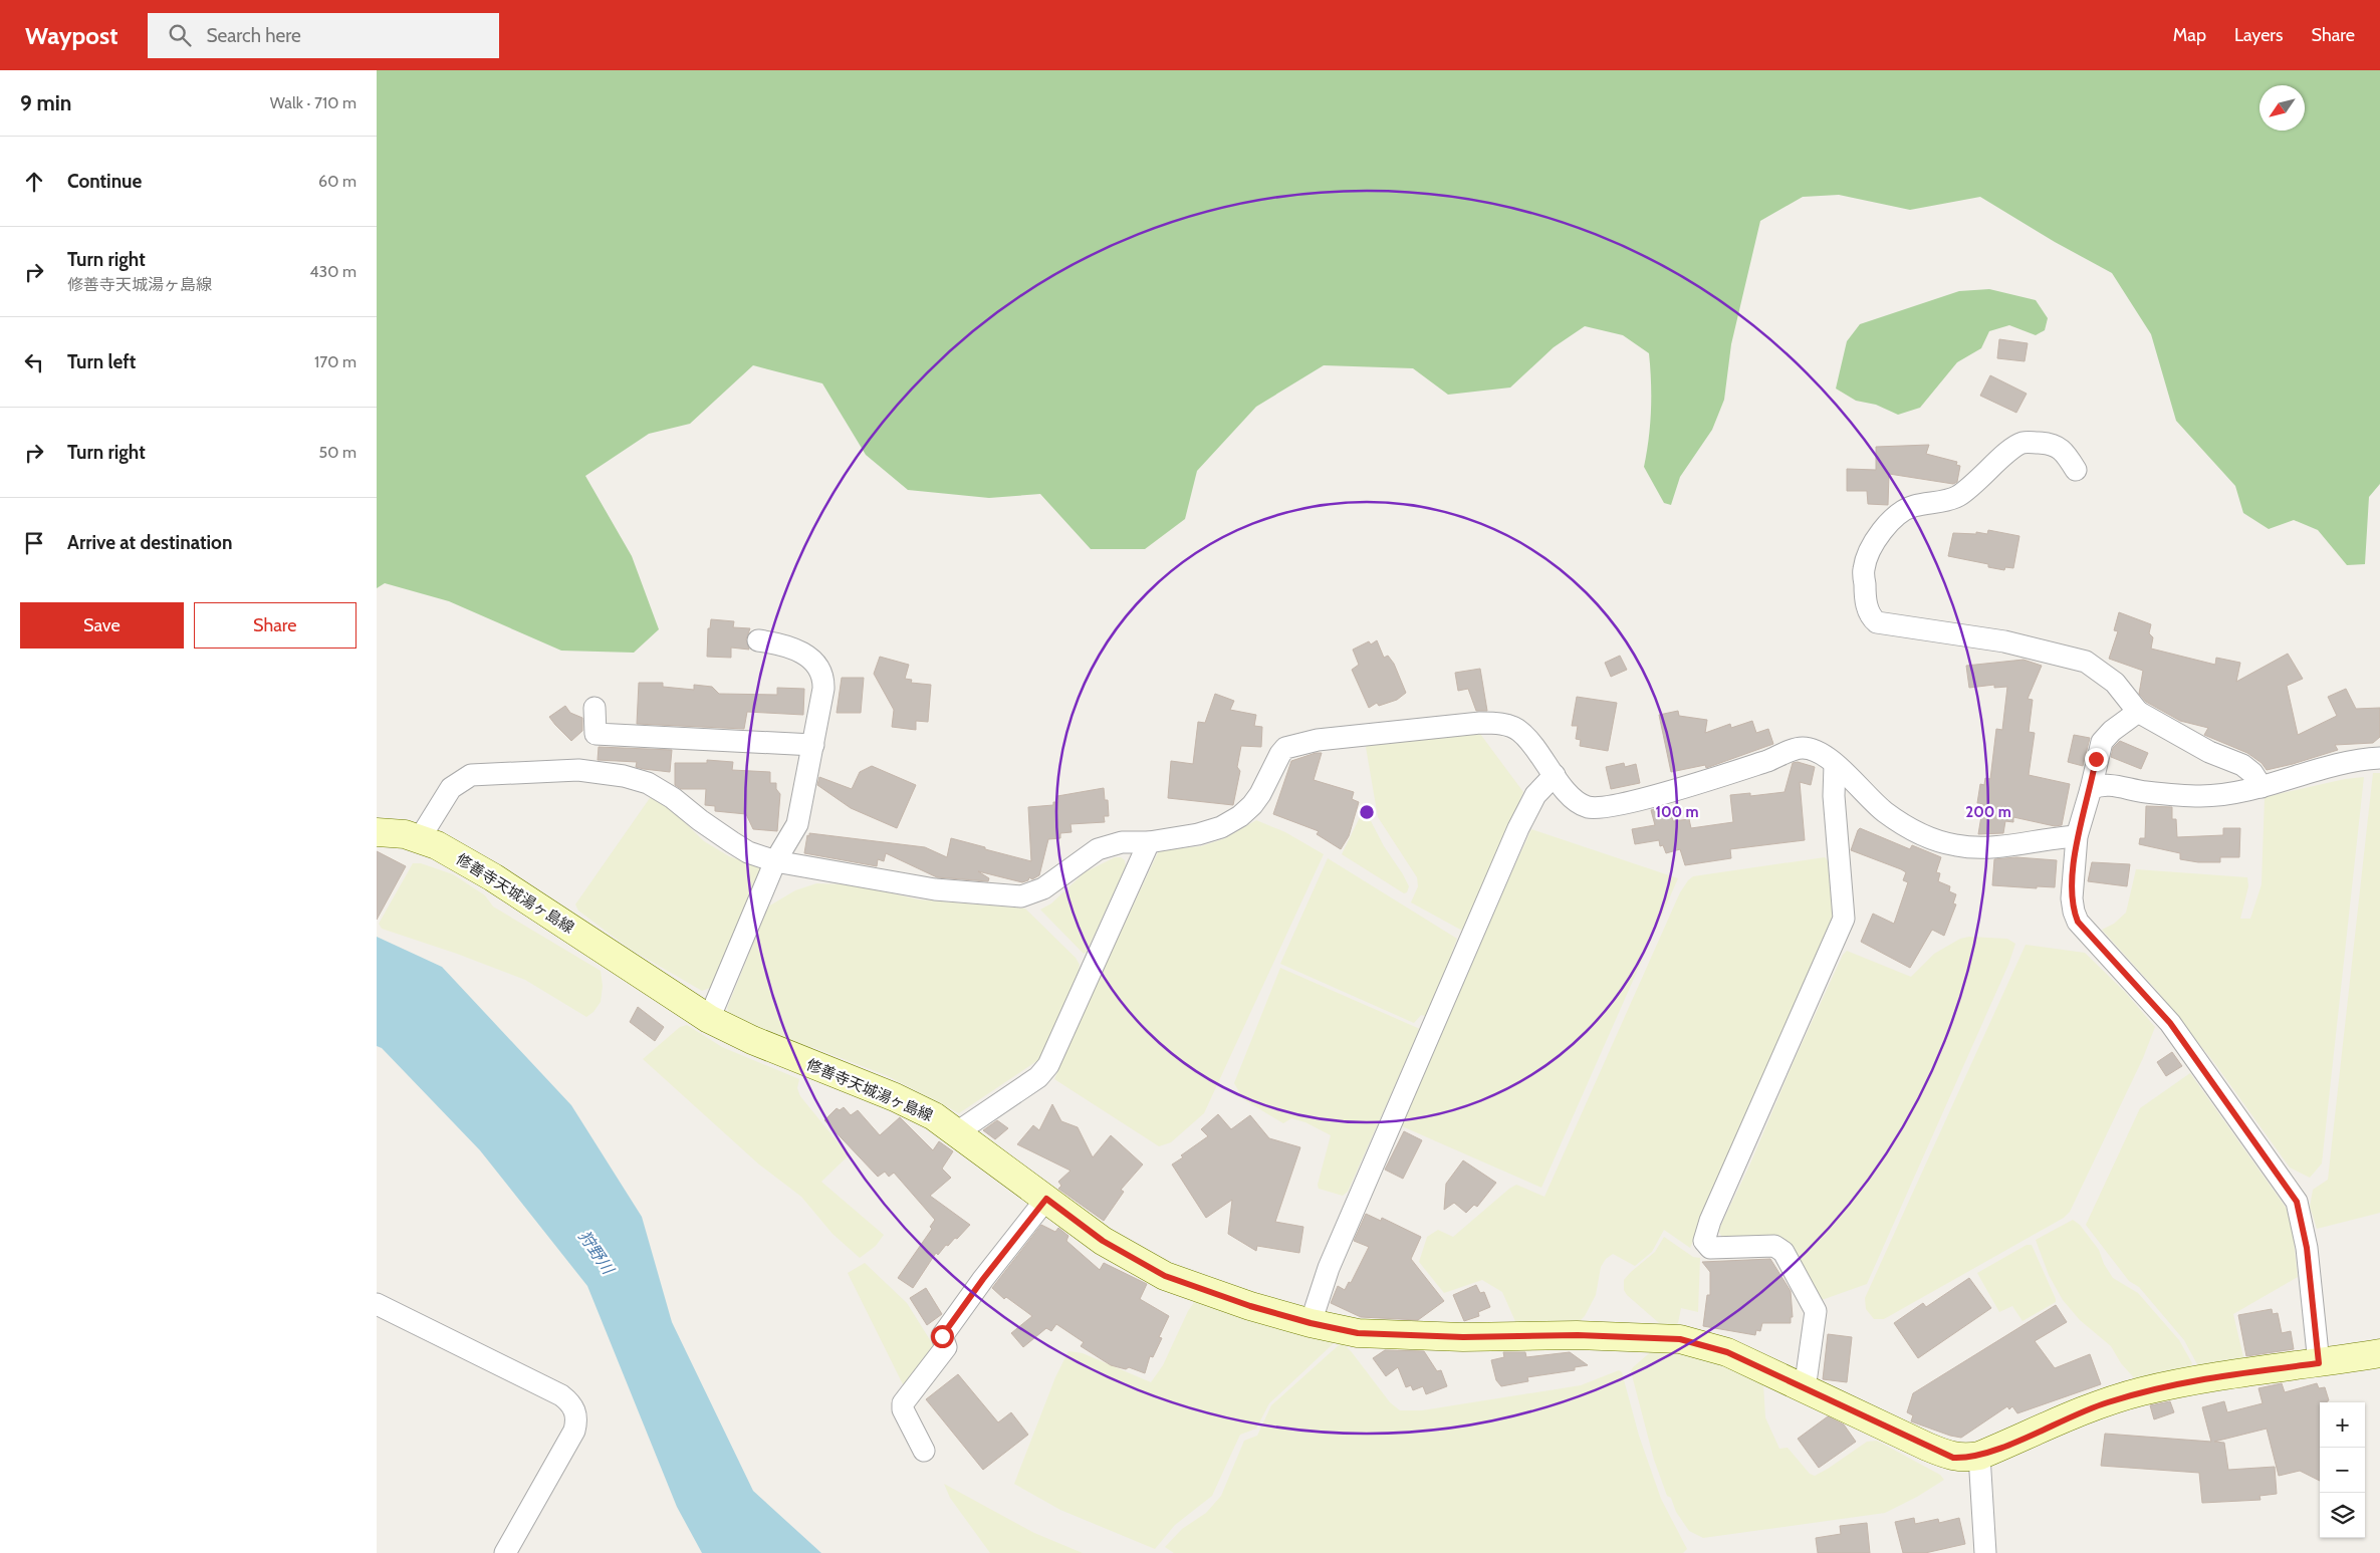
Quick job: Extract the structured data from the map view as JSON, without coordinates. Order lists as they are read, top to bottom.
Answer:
{
  "streets": {
    "main road": ["修善寺天城湯ヶ島線"]
  },
  "water": ["狩野川"],
  "north": "bottom left",
  "page": {
    "header": "Waypost",
    "search": "Search here",
    "nav": ["Map", "Layers", "Share"],
    "heading": ["9 min", "Walk · 710 m"],
    "list": [
      ["Continue", "60 m"],
      ["Turn right", "修善寺天城湯ヶ島線", "430 m"],
      ["Turn left", "170 m"],
      ["Turn right", "50 m"],
      "Arrive at destination"
    ],
    "buttons": ["Save", "Share"],
    "map_buttons": ["+", "−"]
  },
  "rings": ["100 m", "200 m"]
}
